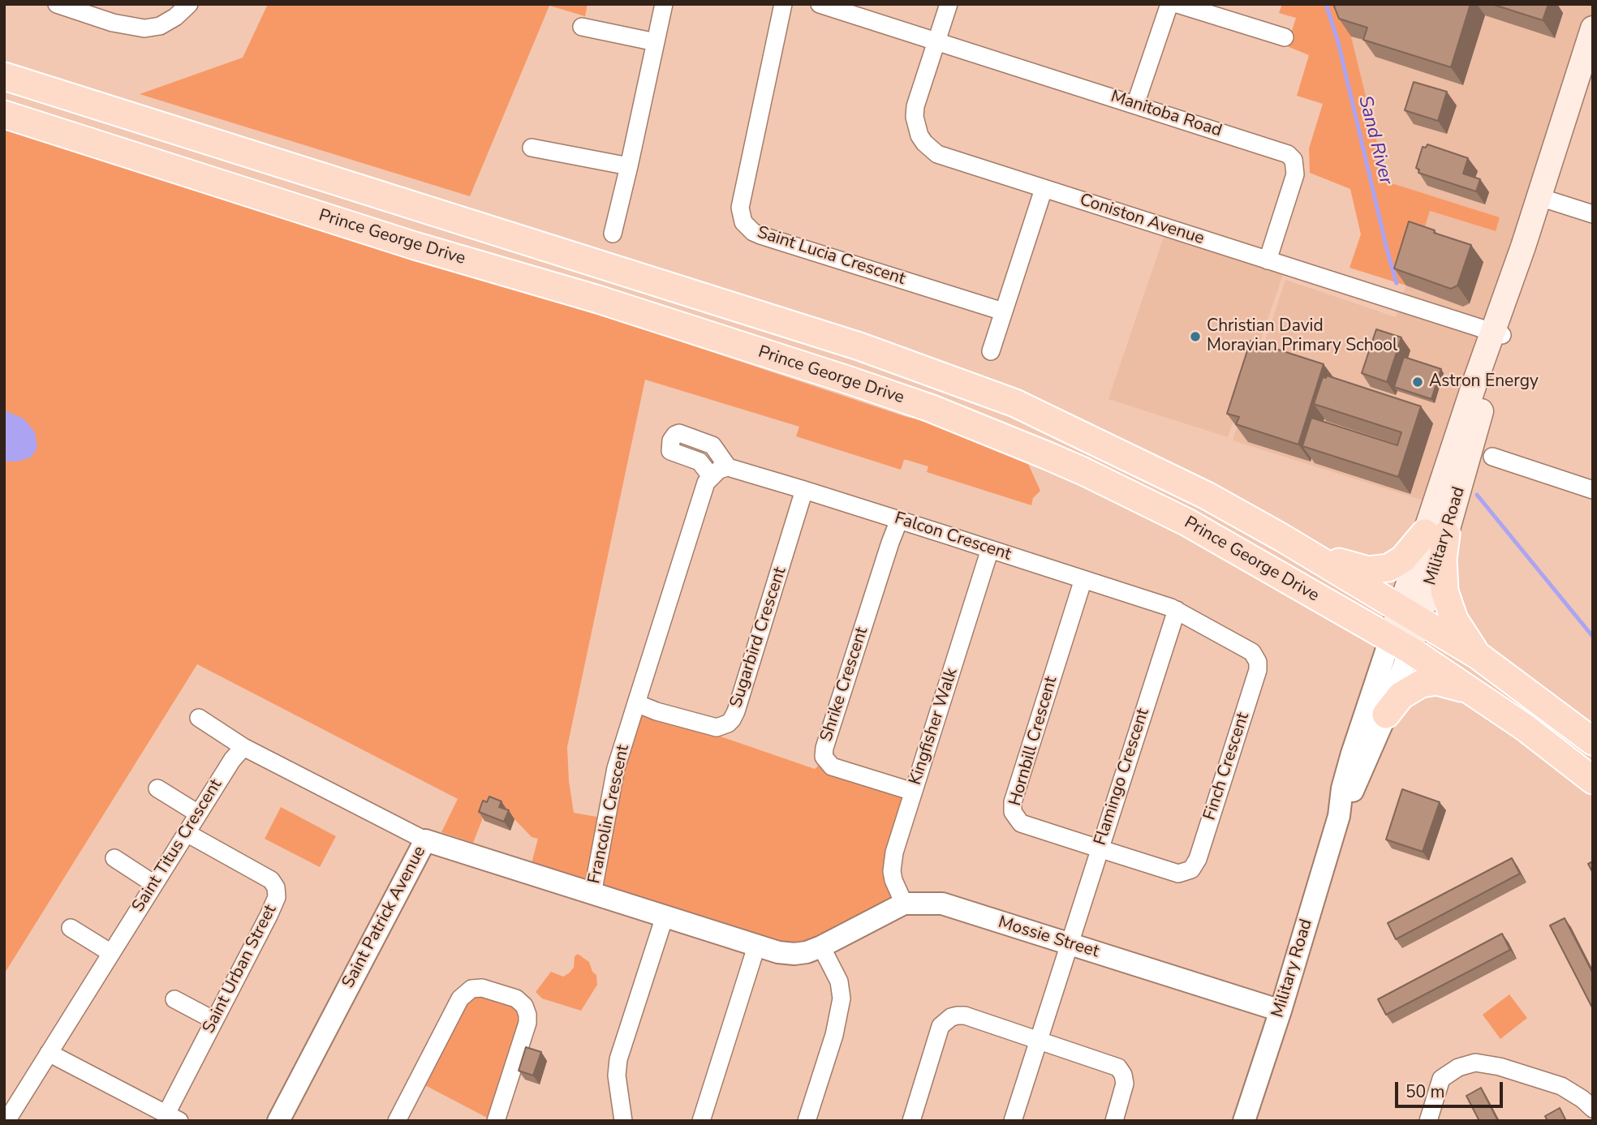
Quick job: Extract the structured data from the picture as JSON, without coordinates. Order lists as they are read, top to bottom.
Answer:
{
  "streets": {
    "main road": ["Prince George Drive", "Military Road"],
    "street": [
      "Manitoba Road",
      "Coniston Avenue",
      "Saint Lucia Crescent",
      "Falcon Crescent",
      "Sugarbird Crescent",
      "Shrike Crescent",
      "Kingfisher Walk",
      "Hornbill Crescent",
      "Finch Crescent",
      "Flamingo Crescent",
      "Francolin Crescent",
      "Saint Titus Crescent",
      "Saint Patrick Avenue",
      "Mossie Street",
      "Saint Urban Street"
    ]
  },
  "crossings": [
    ["Manitoba Road", "Coniston Avenue"],
    ["Coniston Avenue", "Military Road"],
    ["Prince George Drive", "Military Road"],
    ["Military Road", "Mossie Street"],
    ["Falcon Crescent", "Sugarbird Crescent"],
    ["Falcon Crescent", "Shrike Crescent"],
    ["Falcon Crescent", "Kingfisher Walk"],
    ["Falcon Crescent", "Hornbill Crescent"],
    ["Falcon Crescent", "Finch Crescent"],
    ["Falcon Crescent", "Flamingo Crescent"],
    ["Sugarbird Crescent", "Francolin Crescent"],
    ["Shrike Crescent", "Kingfisher Walk"],
    ["Kingfisher Walk", "Mossie Street"],
    ["Hornbill Crescent", "Finch Crescent"],
    ["Hornbill Crescent", "Flamingo Crescent"],
    ["Finch Crescent", "Flamingo Crescent"],
    ["Flamingo Crescent", "Mossie Street"],
    ["Francolin Crescent", "Saint Patrick Avenue"],
    ["Francolin Crescent", "Mossie Street"],
    ["Saint Titus Crescent", "Saint Urban Street"]
  ],
  "water": ["Sand River"],
  "places": ["Christian David Moravian Primary School", "Astron Energy"],
  "scale_bar": "50 m"
}
